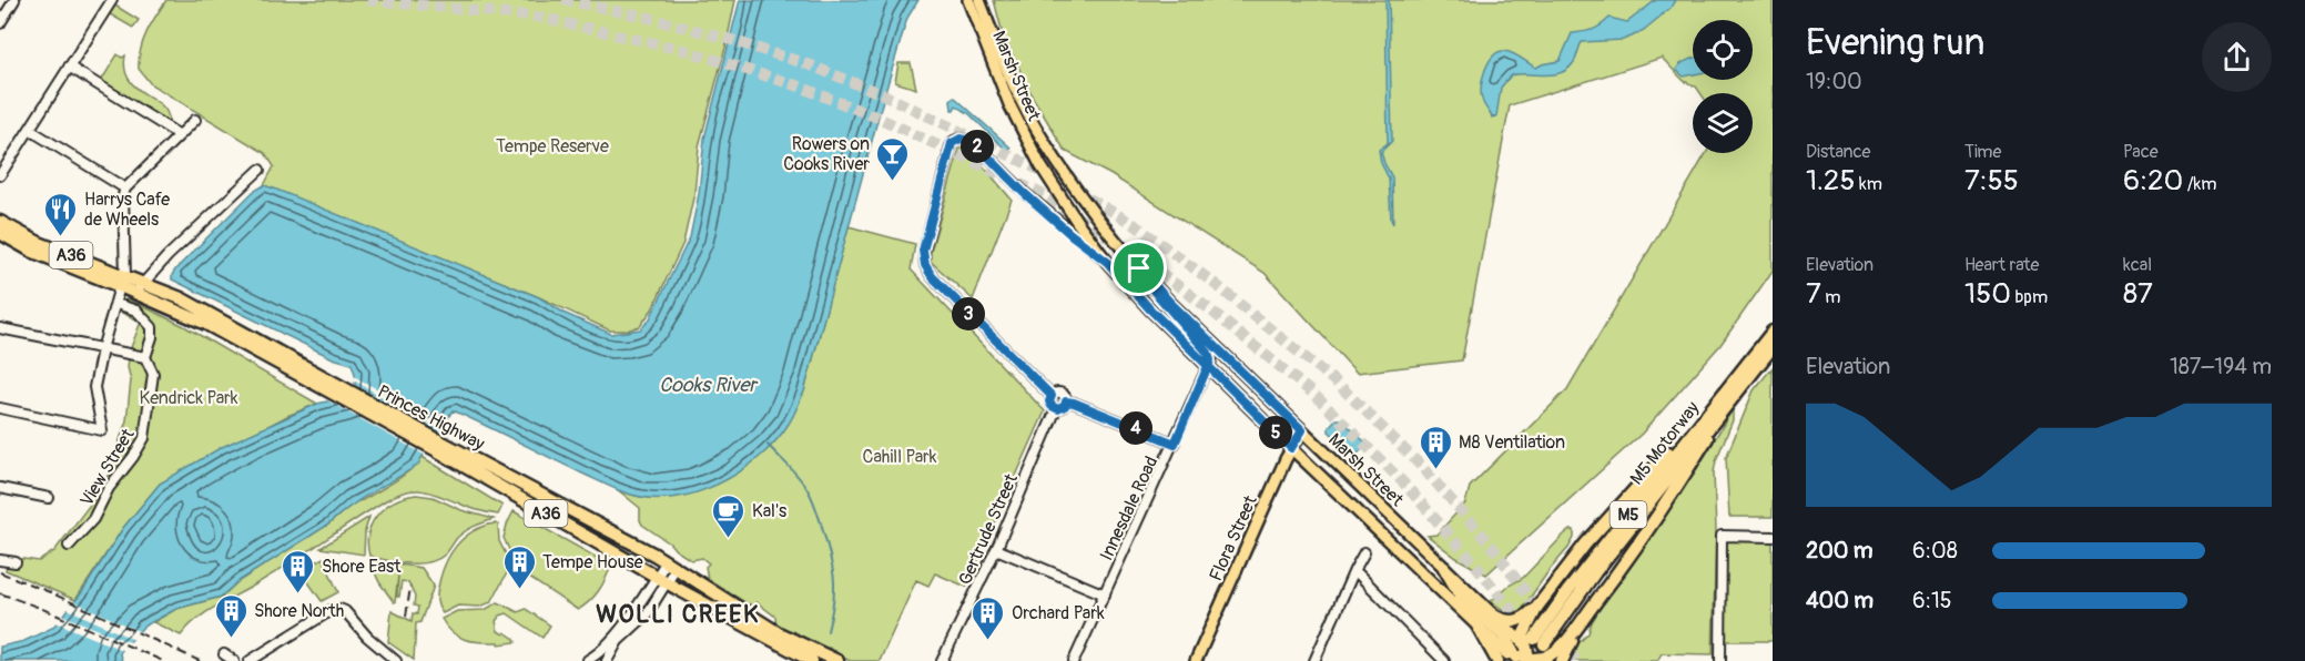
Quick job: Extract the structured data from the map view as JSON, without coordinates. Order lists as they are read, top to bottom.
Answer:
{
  "streets": {
    "highway": [
      "A36",
      "Princes Highway",
      "M5 Motorway",
      "M5"
    ],
    "main road": ["Marsh Street", "Flora Street"],
    "street": ["View Street", "Innesdale Road", "Gertrude Street"]
  },
  "crossings": [
    ["Marsh Street", "Innesdale Road"],
    ["Marsh Street", "Gertrude Street"],
    ["Marsh Street", "Flora Street"]
  ],
  "districts": ["WOLLI CREEK"],
  "water": ["Cooks River"],
  "parks": ["Tempe Reserve", "Kendrick Park", "Cahill Park"],
  "places": {
    "bar": ["Rowers on Cooks River"],
    "restaurant": ["Harrys Cafe de Wheels"],
    "building": [
      "M8 Ventilation",
      "Tempe House",
      "Shore East",
      "Shore North",
      "Orchard Park"
    ],
    "cafe": ["Kal's"]
  },
  "page": {
    "heading": ["Evening run", "19:00"],
    "stats": [
      ["Distance", "1.25 km"],
      ["Time", "7:55"],
      ["Pace", "6:20 /km"],
      ["Elevation", "7 m"],
      ["Heart rate", "150 bpm"],
      ["kcal", "87"]
    ],
    "pins": [
      "2",
      "3",
      "4",
      "5"
    ],
    "chart": ["Elevation", "187–194 m"],
    "list": [
      {
        "name": "200 m",
        "note": "6:08"
      },
      {
        "name": "400 m",
        "note": "6:15"
      }
    ]
  }
}
